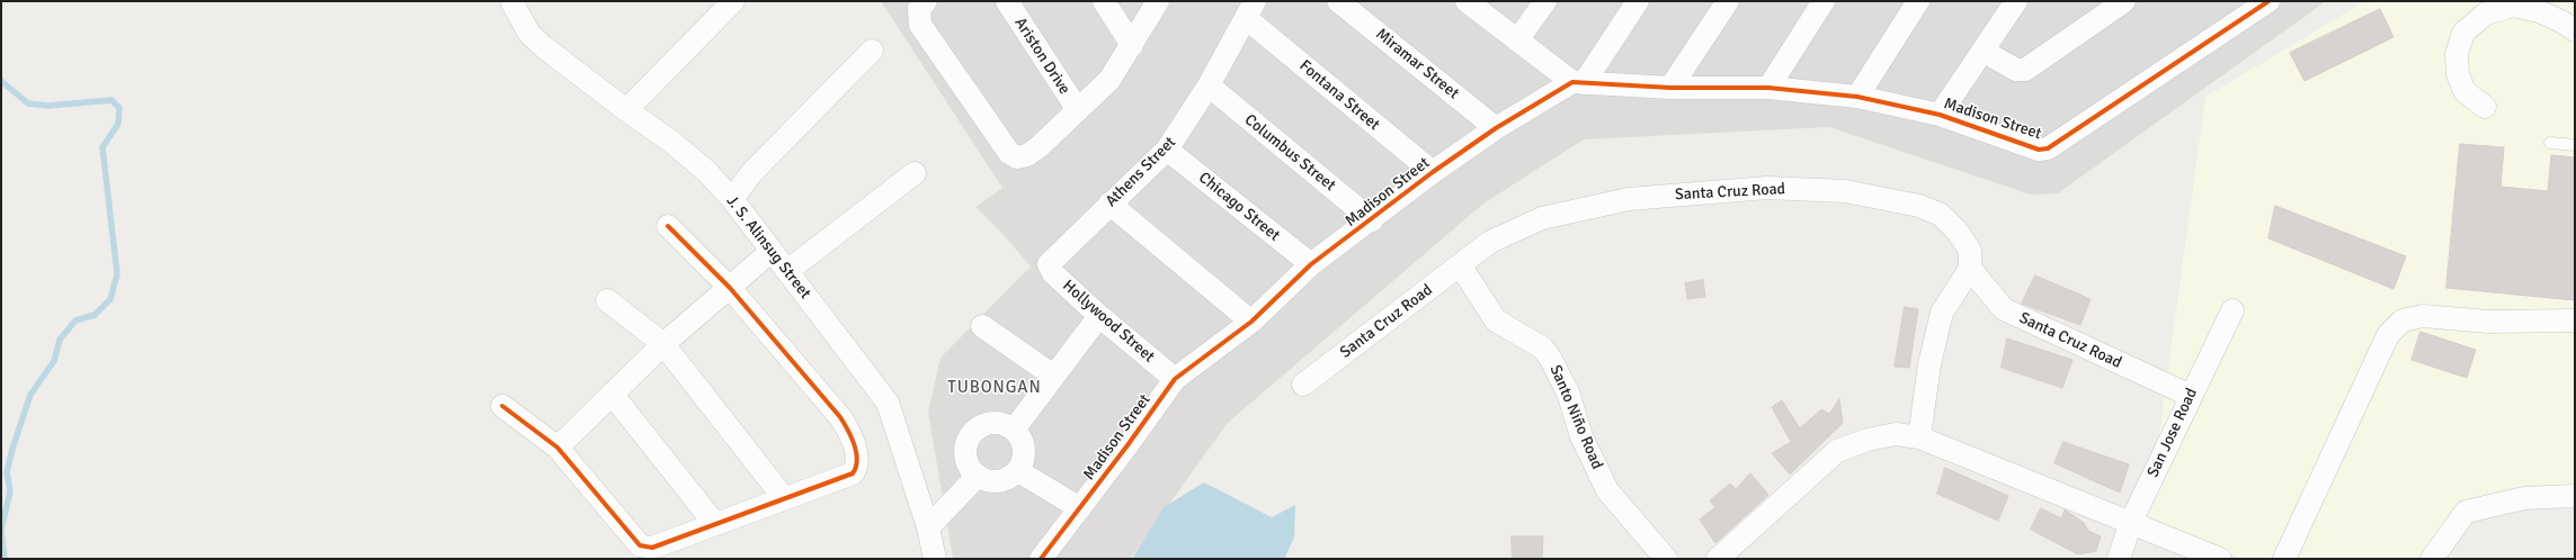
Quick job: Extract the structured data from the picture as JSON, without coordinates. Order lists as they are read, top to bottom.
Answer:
{
  "streets": {
    "street": [
      "Ariston Drive",
      "Miramar Street",
      "Fontana Street",
      "Madison Street",
      "Columbus Street",
      "Athens Street",
      "Santa Cruz Road",
      "Chicago Street",
      "J. S. Alinsug Street",
      "Hollywood Street",
      "Santo Niño Road",
      "San Jose Road"
    ]
  },
  "crossings": [
    ["Miramar Street", "Madison Street"],
    ["Fontana Street", "Madison Street"],
    ["Fontana Street", "Athens Street"],
    ["Madison Street", "Columbus Street"],
    ["Madison Street", "Chicago Street"],
    ["Madison Street", "Hollywood Street"],
    ["Columbus Street", "Athens Street"],
    ["Athens Street", "Chicago Street"],
    ["Athens Street", "Hollywood Street"],
    ["Santa Cruz Road", "Santo Niño Road"],
    ["Santa Cruz Road", "San Jose Road"]
  ],
  "districts": ["TUBONGAN"]
}
